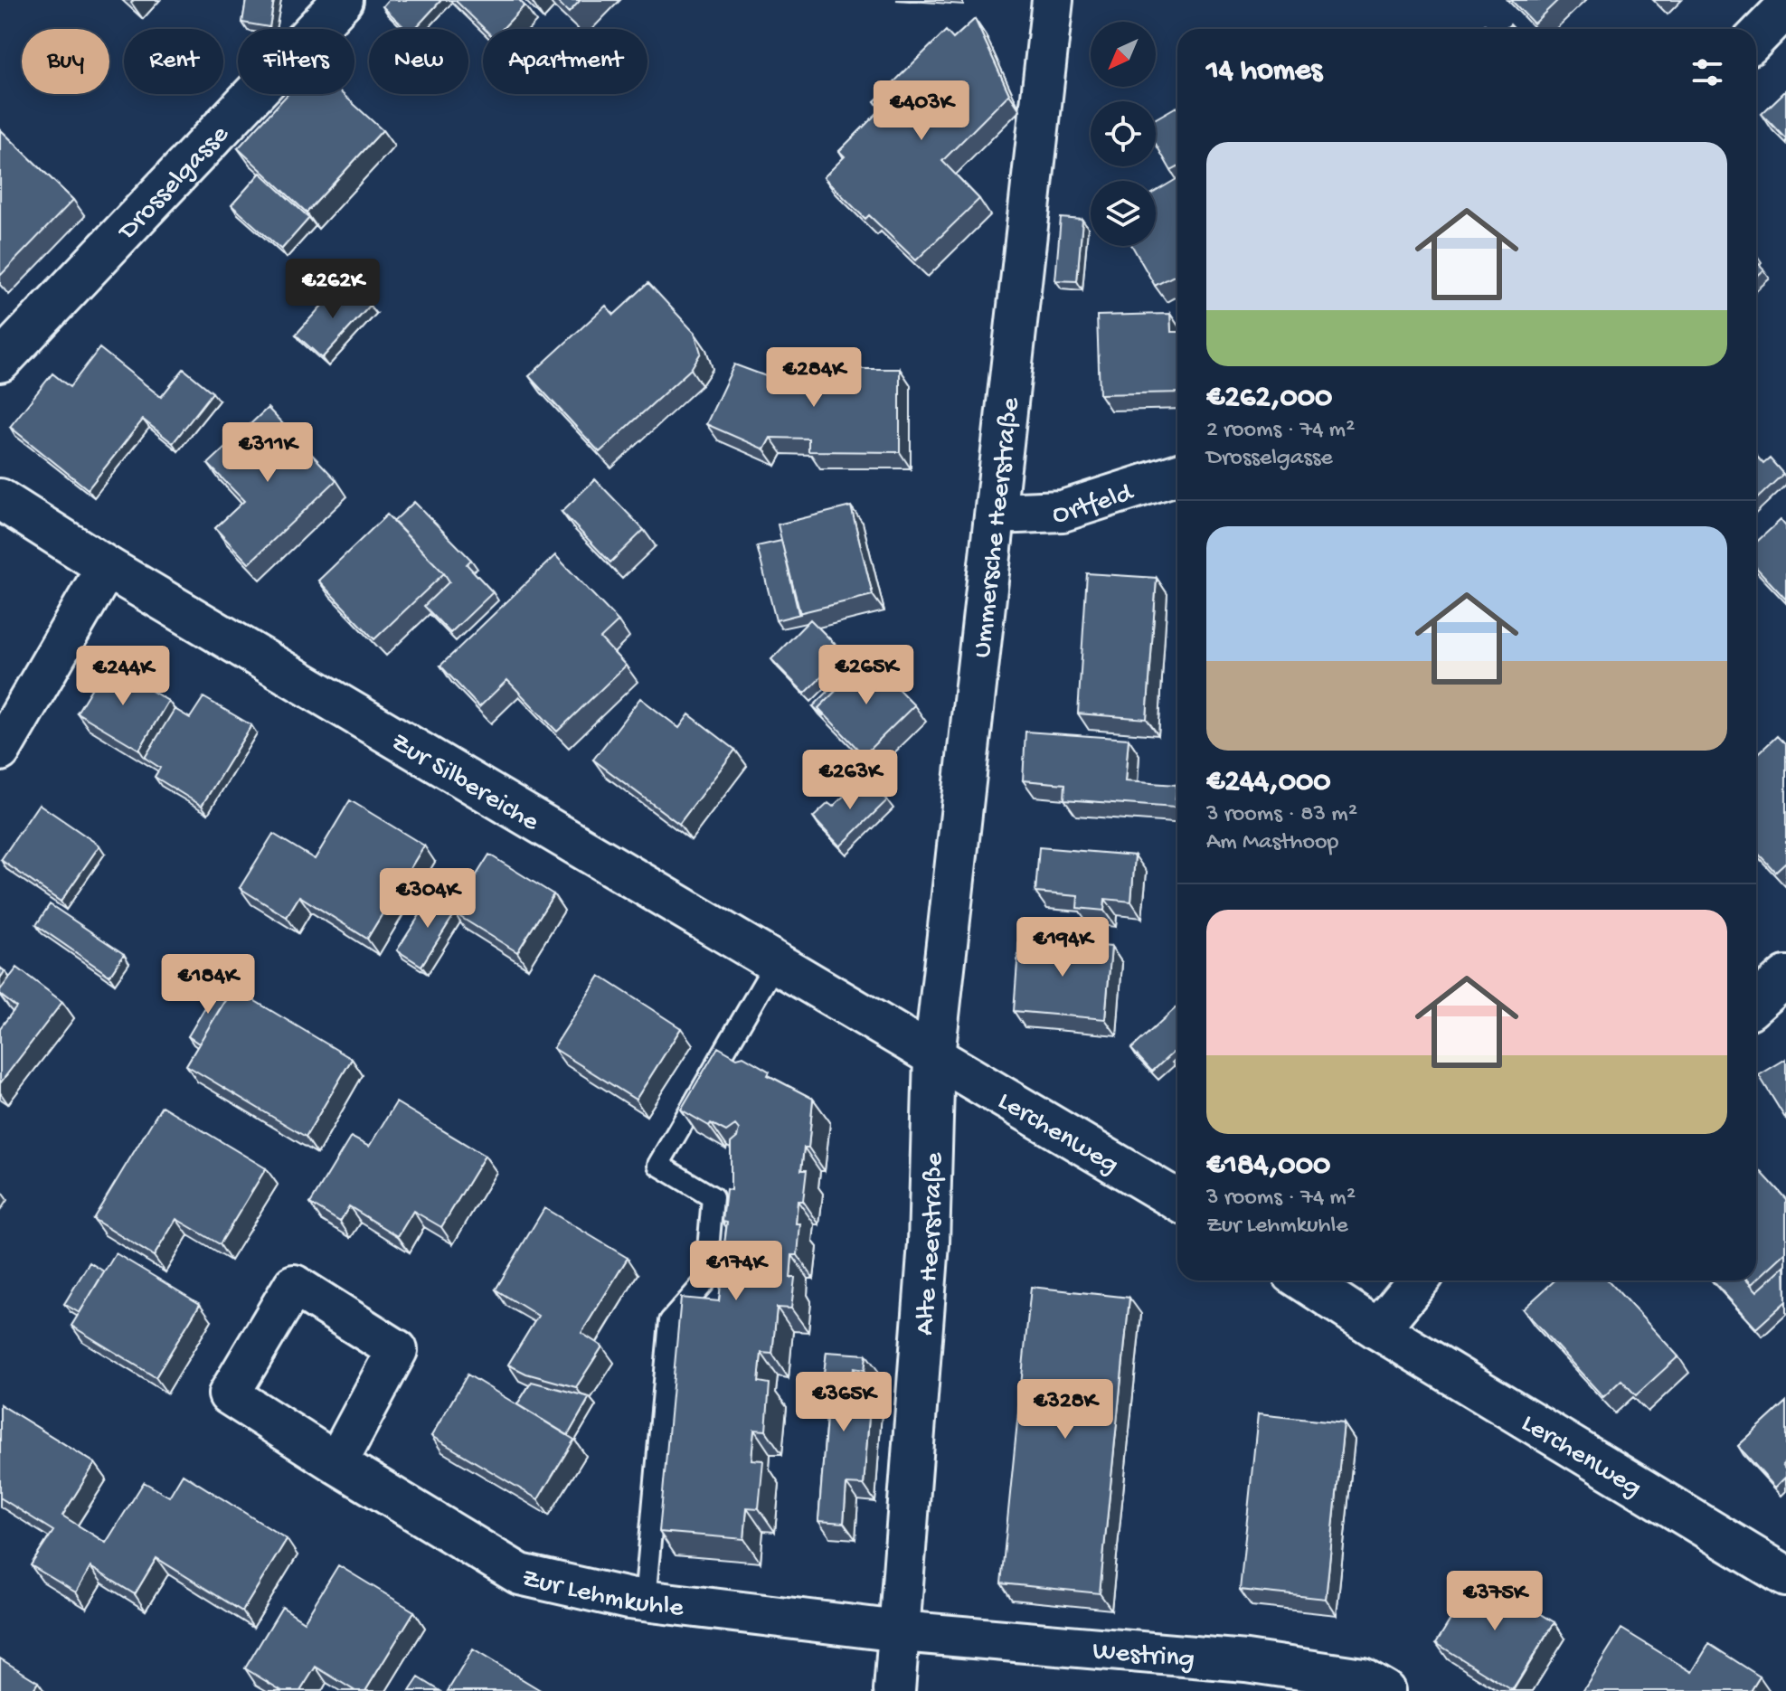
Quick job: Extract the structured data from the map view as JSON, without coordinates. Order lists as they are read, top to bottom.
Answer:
{
  "streets": {
    "street": [
      "Drosselgasse",
      "Ortfeld",
      "Ummersche Heerstraße",
      "Zur Silbereiche",
      "Lerchenweg",
      "Alte Heerstraße",
      "Zur Lehmkuhle",
      "Westring"
    ]
  },
  "crossings": [
    ["Ortfeld", "Ummersche Heerstraße"],
    ["Ummersche Heerstraße", "Zur Silbereiche"],
    ["Ummersche Heerstraße", "Lerchenweg"],
    ["Ummersche Heerstraße", "Alte Heerstraße"],
    ["Zur Silbereiche", "Lerchenweg"],
    ["Zur Silbereiche", "Alte Heerstraße"],
    ["Lerchenweg", "Alte Heerstraße"],
    ["Alte Heerstraße", "Zur Lehmkuhle"],
    ["Alte Heerstraße", "Westring"],
    ["Zur Lehmkuhle", "Westring"]
  ],
  "north": "bottom left",
  "page": {
    "chip": [
      "Buy",
      "Rent",
      "Filters",
      "New",
      "Apartment"
    ],
    "heading": "14 homes",
    "price": [
      "€403K",
      "€262K",
      "€284K",
      "€311K",
      "€265K",
      "€244K",
      "€263K",
      "€304K",
      "€194K",
      "€184K",
      "€174K",
      "€365K",
      "€328K",
      "€375K"
    ],
    "list": [
      {
        "name": "€262,000",
        "note": "2 rooms · 74 m² · Drosselgasse"
      },
      {
        "name": "€244,000",
        "note": "3 rooms · 83 m² · Am Masthoop"
      },
      {
        "name": "€184,000",
        "note": "3 rooms · 74 m² · Zur Lehmkuhle"
      }
    ]
  }
}
